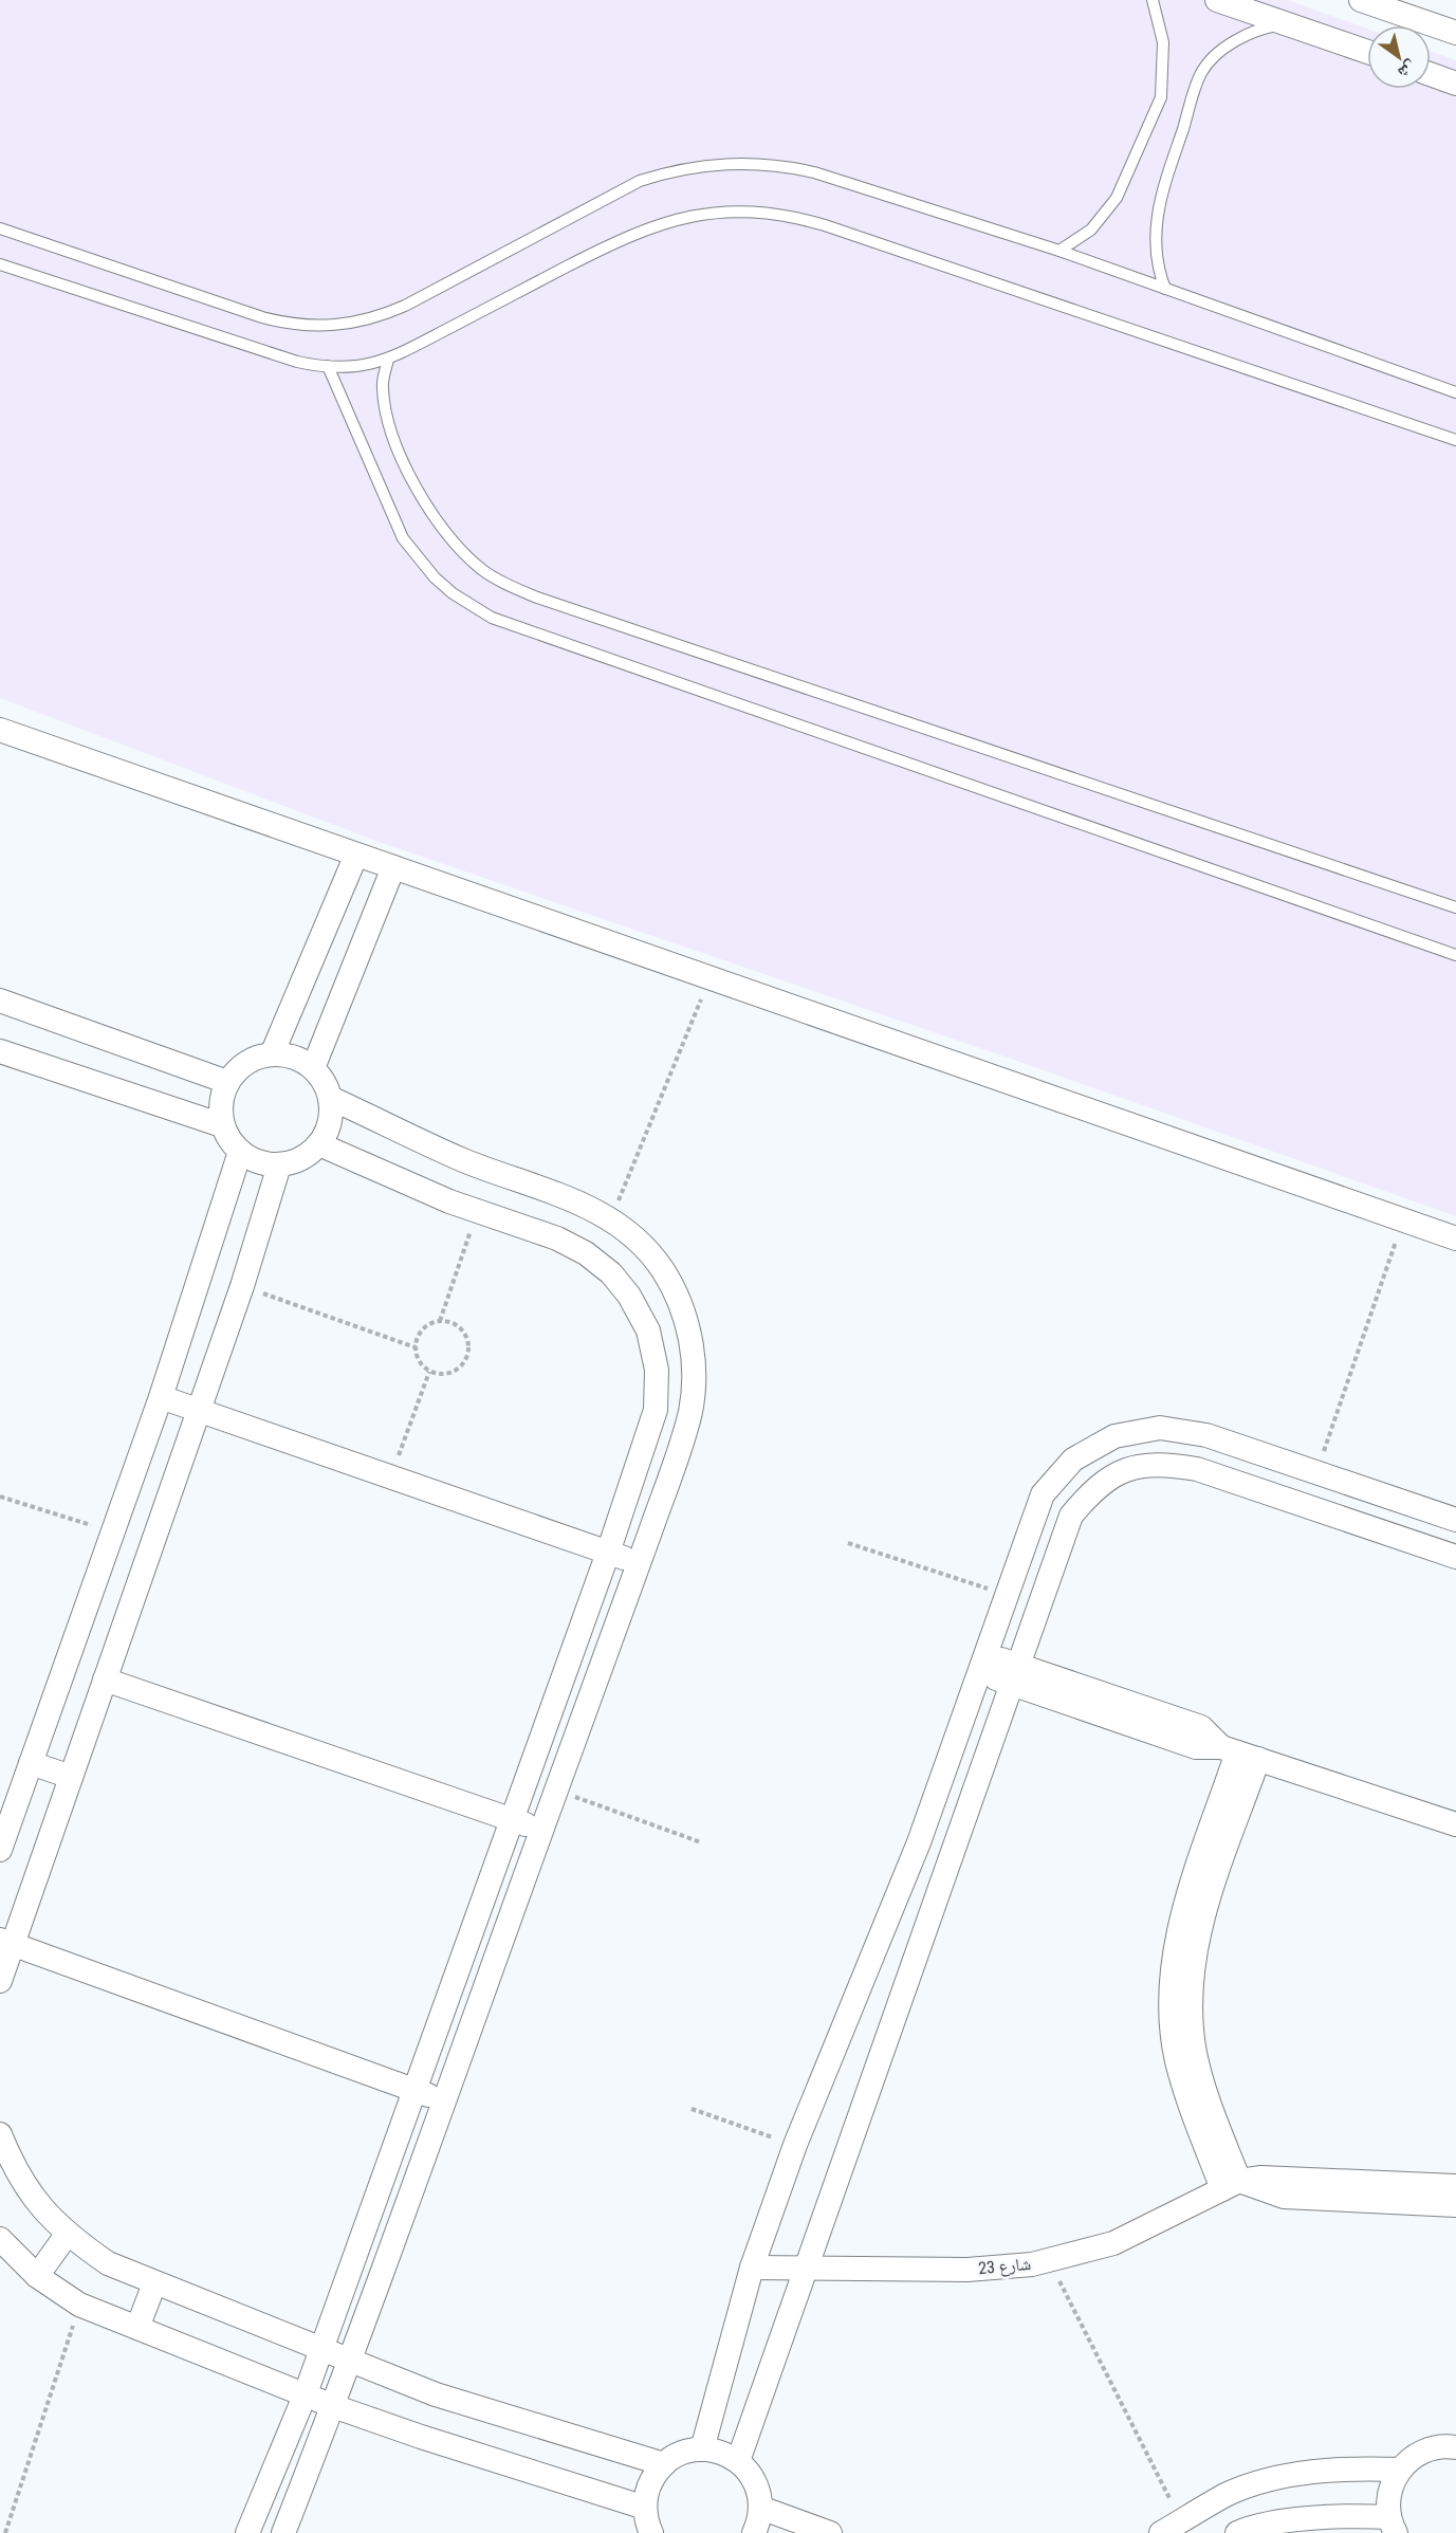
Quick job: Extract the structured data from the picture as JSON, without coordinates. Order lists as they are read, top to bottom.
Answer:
{
  "streets": {
    "street": ["شارع 23"]
  },
  "north": "bottom right"
}
